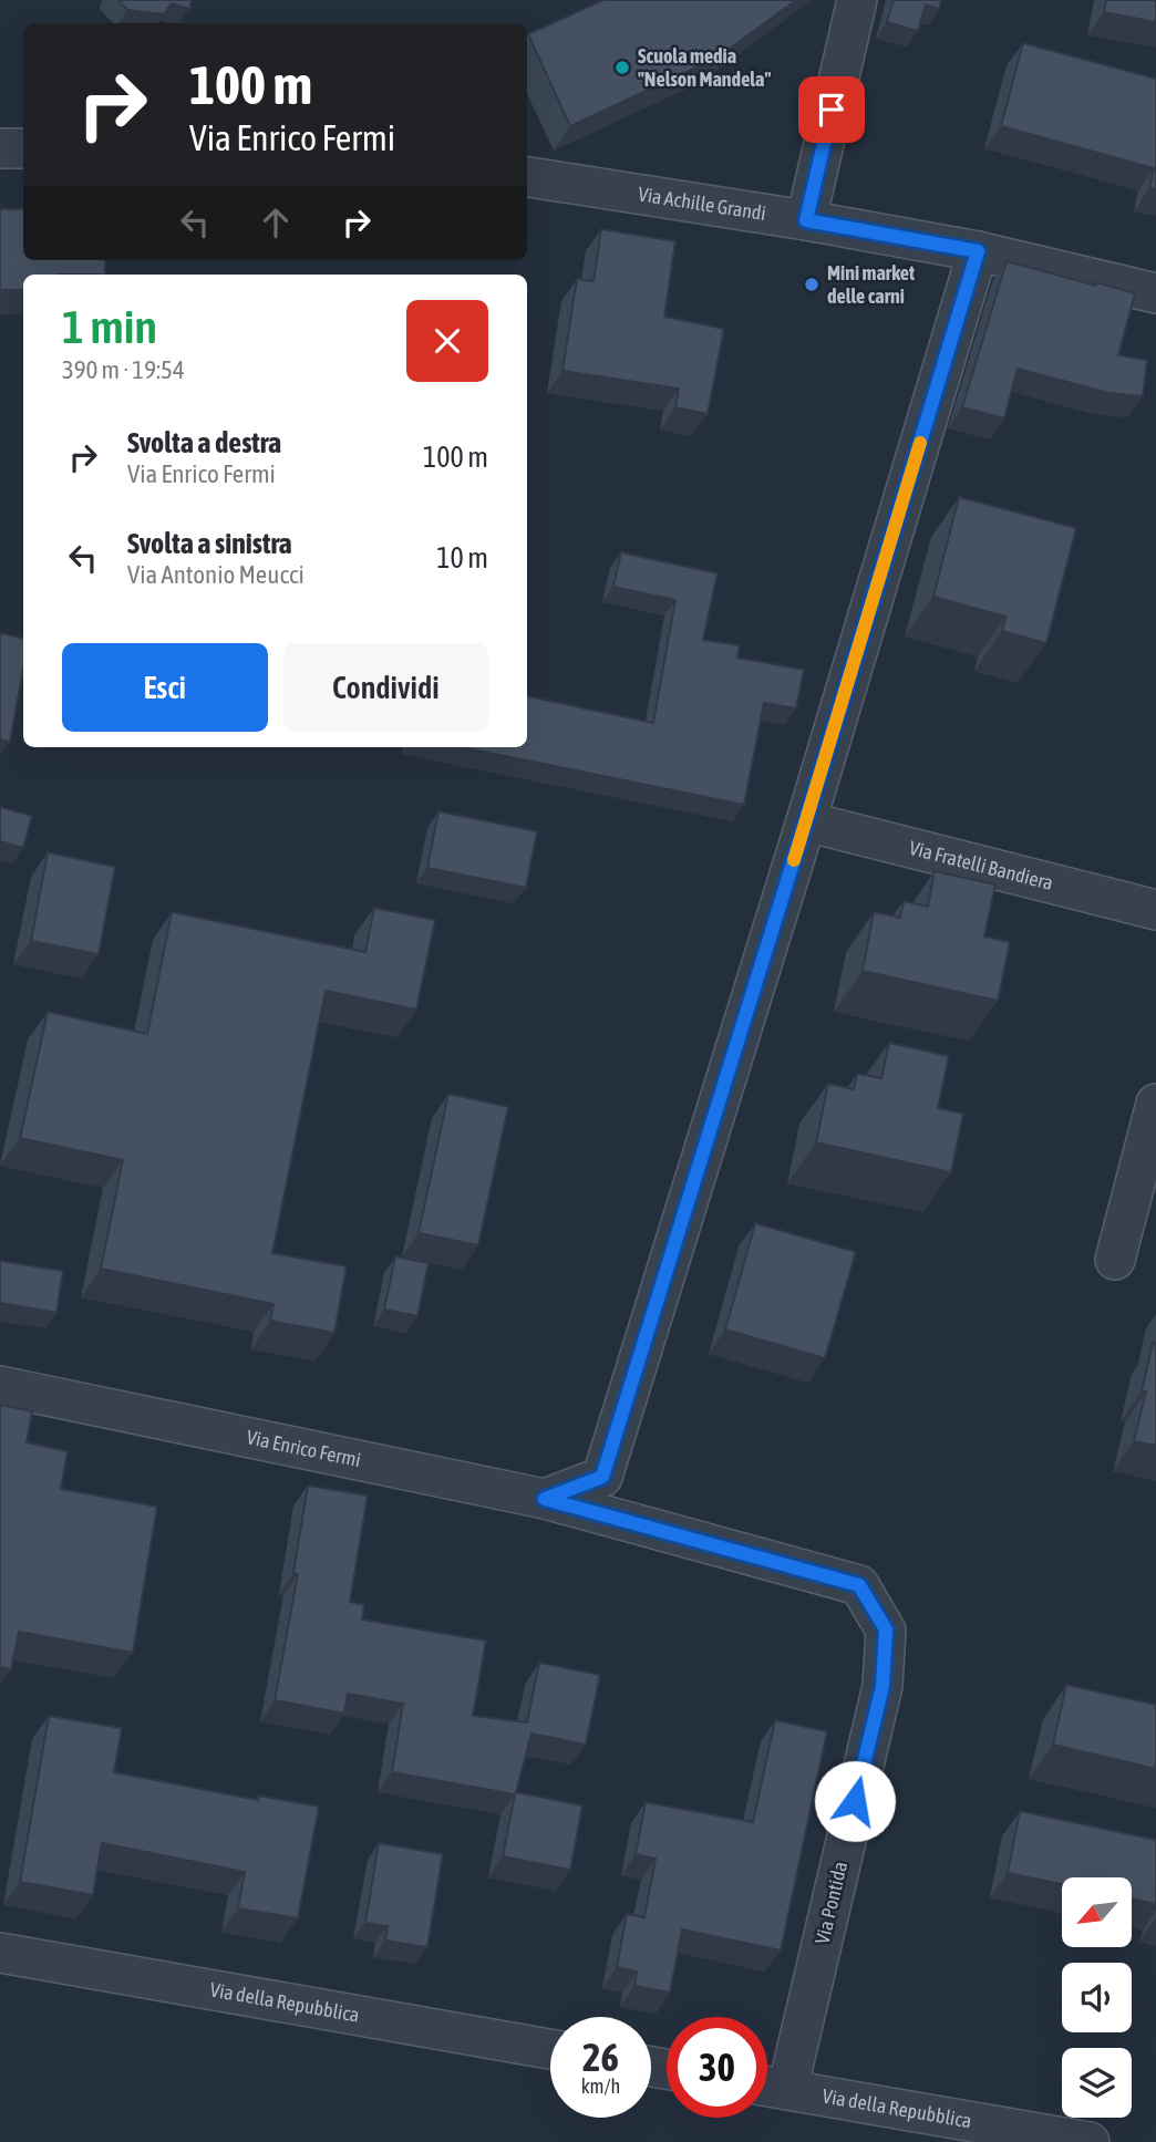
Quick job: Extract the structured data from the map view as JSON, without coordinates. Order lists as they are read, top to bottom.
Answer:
{
  "streets": {
    "street": [
      "Via Achille Grandi",
      "Via Fratelli Bandiera",
      "Via Enrico Fermi",
      "Via Pontida",
      "Via della Repubblica"
    ]
  },
  "crossings": [
    ["Via Enrico Fermi", "Via Pontida"],
    ["Via Pontida", "Via della Repubblica"]
  ],
  "places": ["Scuola media \"Nelson Mandela\"", "Mini market delle carni"],
  "north": "bottom left",
  "page": {
    "turn": ["100 m", "Via Enrico Fermi"],
    "heading": ["1 min", "390 m · 19:54"],
    "list": [
      {
        "name": "Svolta a destra",
        "note": "Via Enrico Fermi",
        "value": "100 m"
      },
      {
        "name": "Svolta a sinistra",
        "note": "Via Antonio Meucci",
        "value": "10 m"
      }
    ],
    "buttons": ["Esci", "Condividi"],
    "speed": "26 km/h",
    "limit": "30"
  }
}
